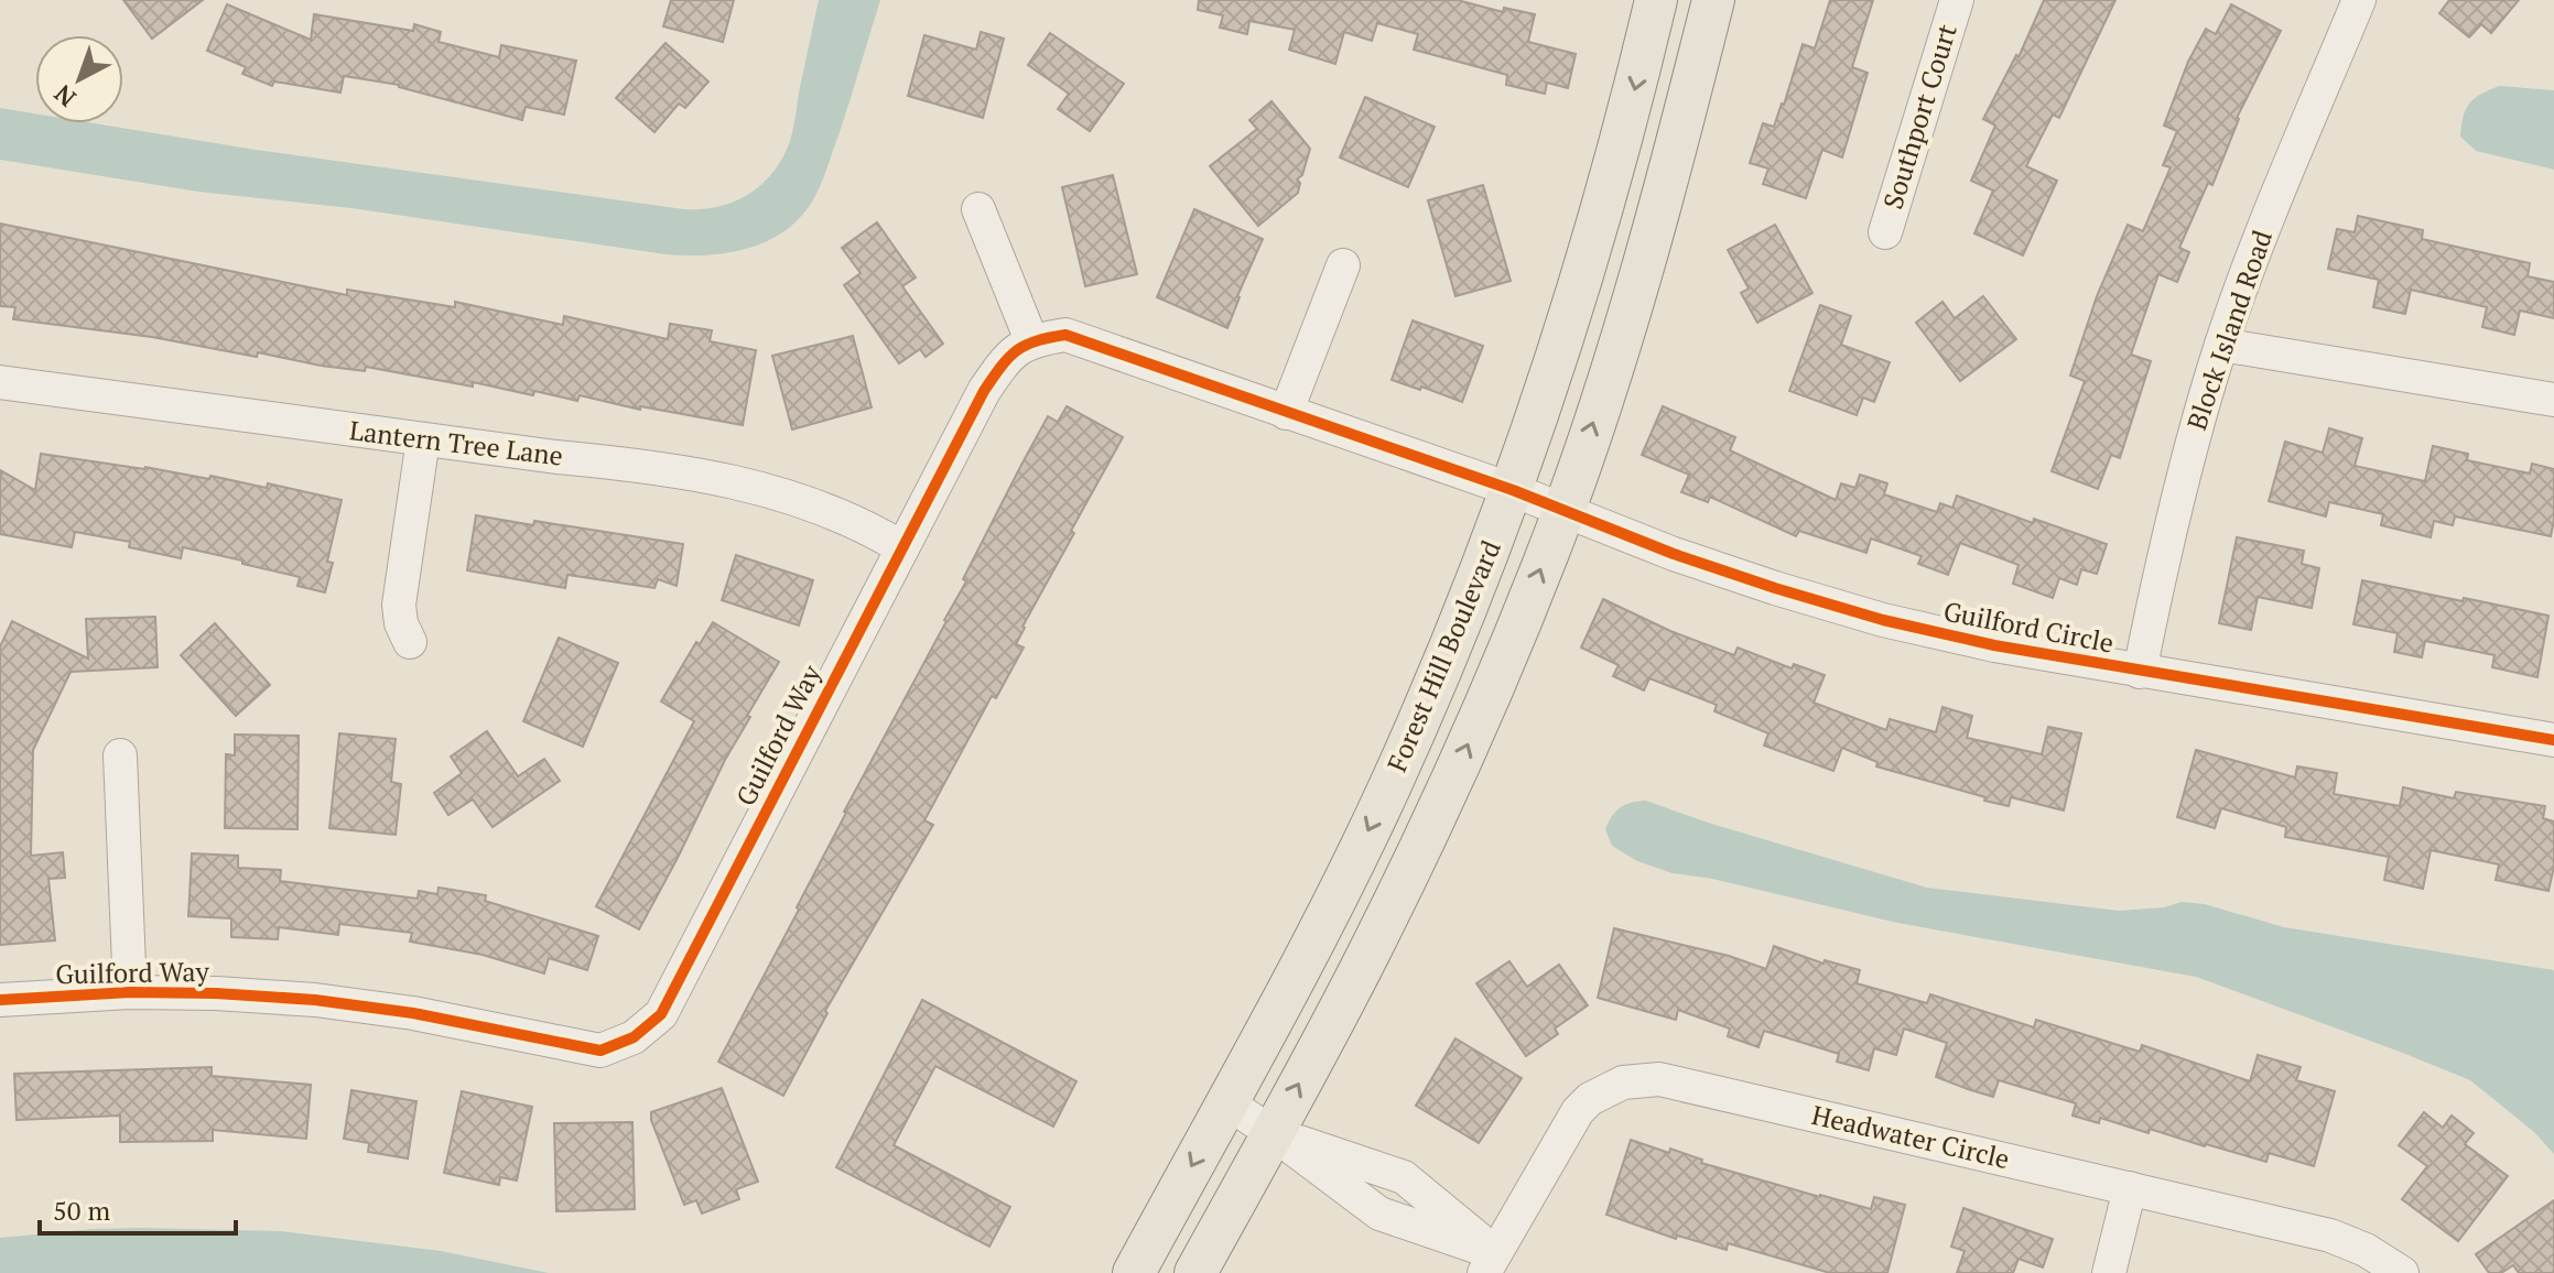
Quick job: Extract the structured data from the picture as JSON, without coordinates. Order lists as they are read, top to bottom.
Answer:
{
  "streets": {
    "main road": ["Forest Hill Boulevard"],
    "street": [
      "Southport Court",
      "Block Island Road",
      "Lantern Tree Lane",
      "Guilford Circle",
      "Guilford Way",
      "Headwater Circle"
    ]
  },
  "crossings": [
    ["Block Island Road", "Guilford Circle"],
    ["Lantern Tree Lane", "Guilford Way"],
    ["Guilford Circle", "Forest Hill Boulevard"],
    ["Forest Hill Boulevard", "Headwater Circle"]
  ],
  "scale_bar": "50 m",
  "north": "bottom left"
}
